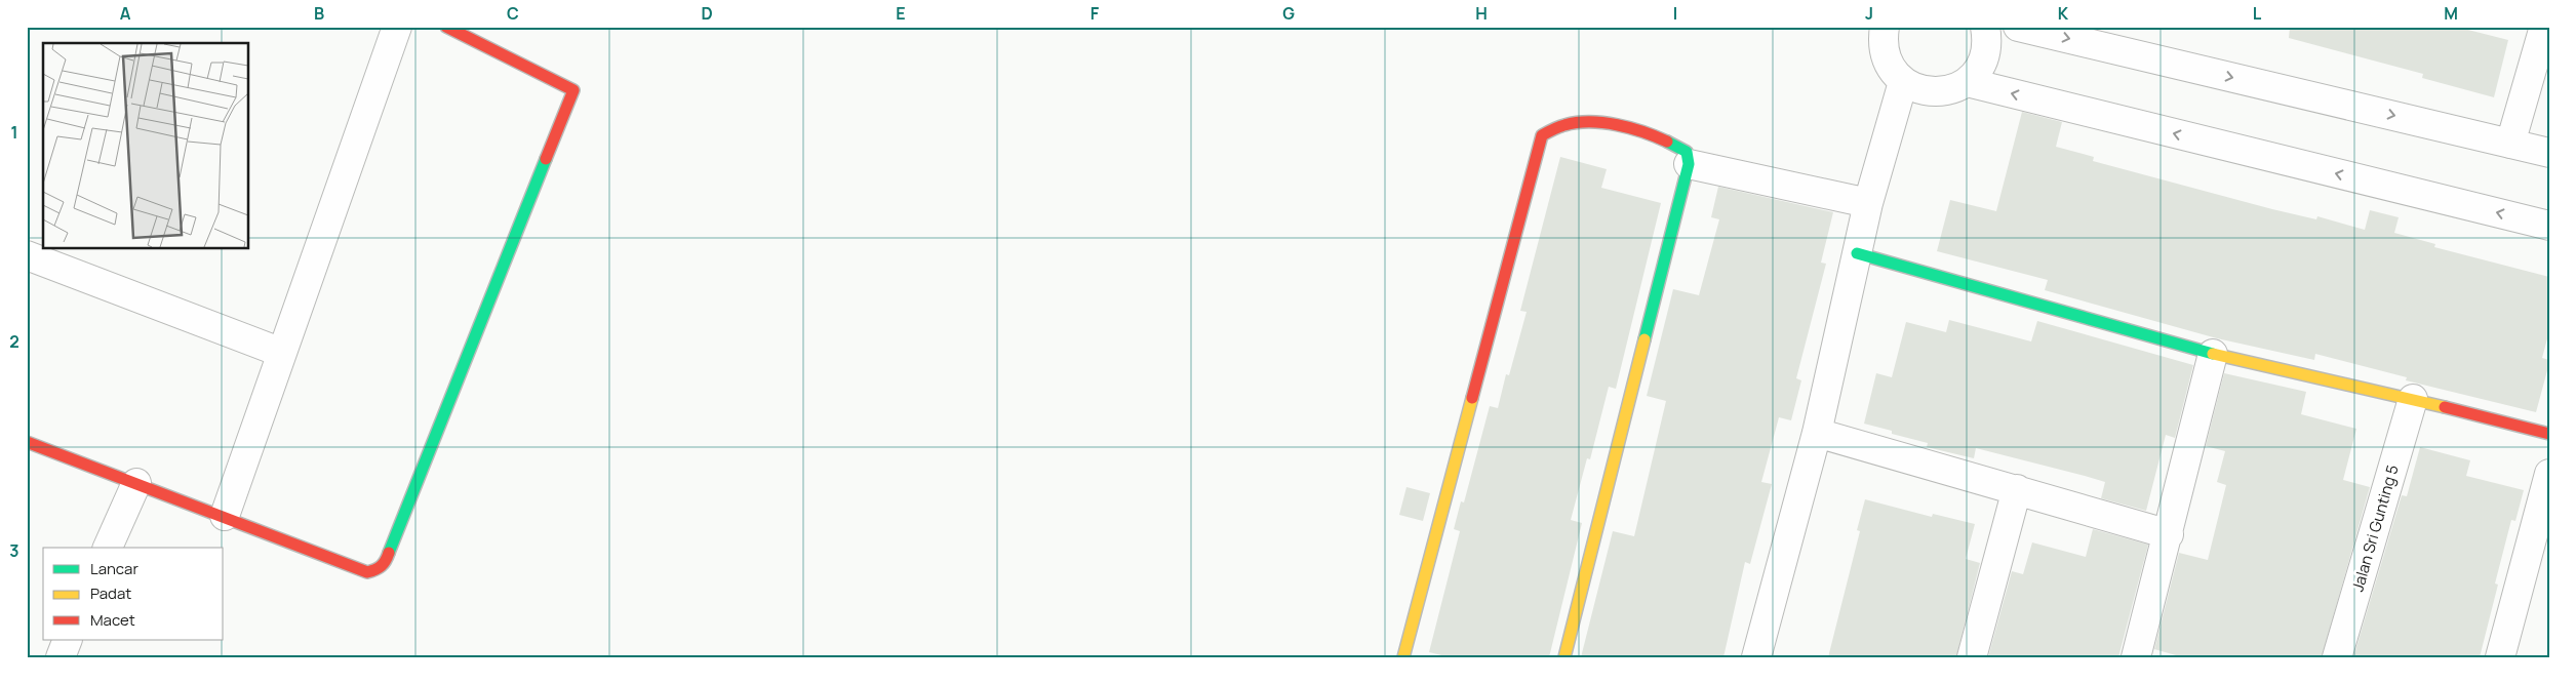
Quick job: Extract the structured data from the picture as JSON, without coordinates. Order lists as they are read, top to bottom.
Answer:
{
  "streets": {
    "street": ["Jalan Sri Gunting 5"]
  },
  "legend": ["Lancar", "Padat", "Macet"],
  "grid": {
    "columns": [
      "A",
      "B",
      "C",
      "D",
      "E",
      "F",
      "G",
      "H",
      "I",
      "J",
      "K",
      "L",
      "M"
    ],
    "rows": ["1", "2", "3"]
  }
}
